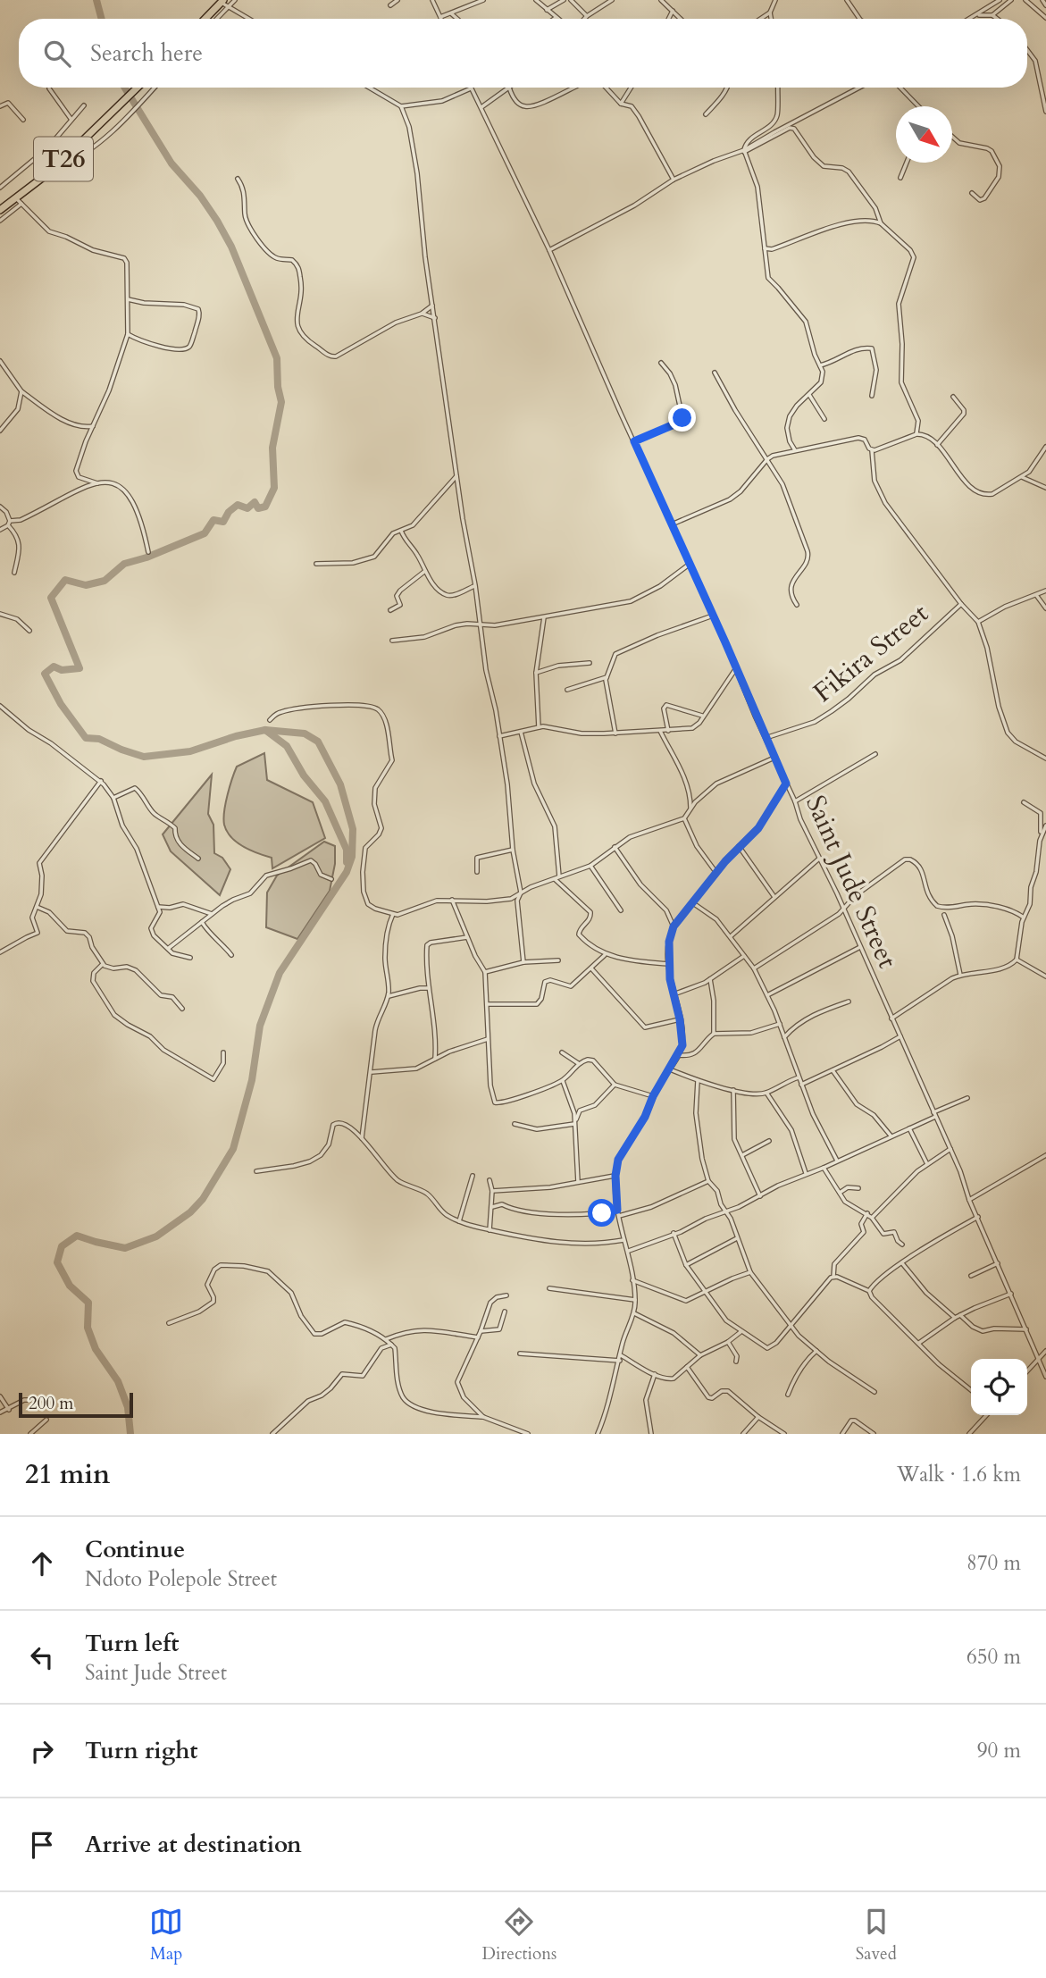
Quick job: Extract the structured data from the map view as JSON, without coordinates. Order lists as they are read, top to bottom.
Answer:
{
  "streets": {
    "highway": ["T26"],
    "street": ["Fikira Street", "Saint Jude Street"]
  },
  "crossings": [
    ["Fikira Street", "Saint Jude Street"]
  ],
  "scale_bar": "200 m",
  "north": "bottom right",
  "page": {
    "search": "Search here",
    "scale": "200 m",
    "heading": ["21 min", "Walk · 1.6 km"],
    "list": [
      ["Continue", "Ndoto Polepole Street", "870 m"],
      ["Turn left", "Saint Jude Street", "650 m"],
      ["Turn right", "90 m"],
      "Arrive at destination"
    ],
    "nav": ["Map", "Directions", "Saved"]
  }
}
